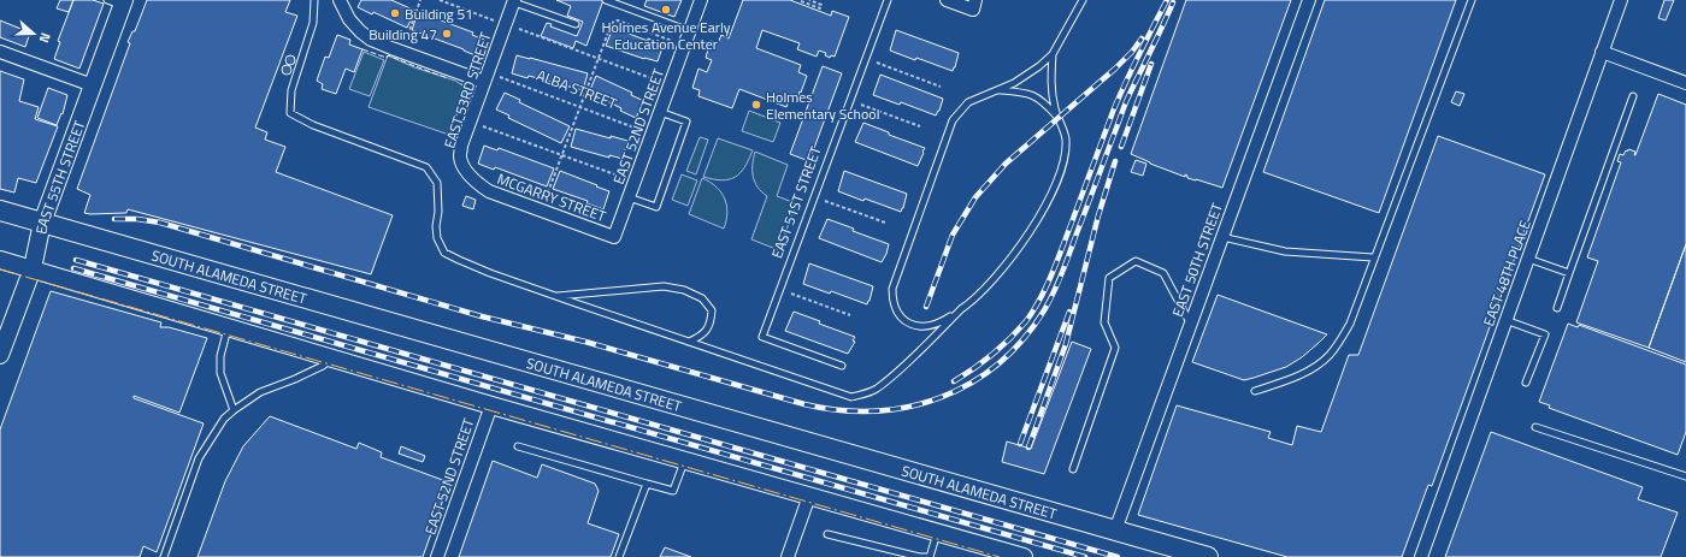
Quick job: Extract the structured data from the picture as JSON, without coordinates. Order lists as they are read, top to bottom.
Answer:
{
  "streets": {
    "main road": ["SOUTH ALAMEDA STREET"],
    "street": [
      "EAST 53RD STREET",
      "EAST 52ND STREET",
      "EAST 55TH STREET",
      "MCGARRY STREET",
      "EAST 50TH STREET",
      "EAST 48TH PLACE"
    ],
    "lane": ["EAST 51ST STREET"],
    "path": ["ALBA STREET"]
  },
  "crossings": [
    ["EAST 53RD STREET", "MCGARRY STREET"],
    ["EAST 52ND STREET", "MCGARRY STREET"],
    ["EAST 55TH STREET", "SOUTH ALAMEDA STREET"],
    ["EAST 50TH STREET", "SOUTH ALAMEDA STREET"]
  ],
  "places": [
    "Holmes Avenue Early Education Center",
    "Building 51",
    "Building 47",
    "Holmes Elementary School"
  ],
  "north": "right"
}
